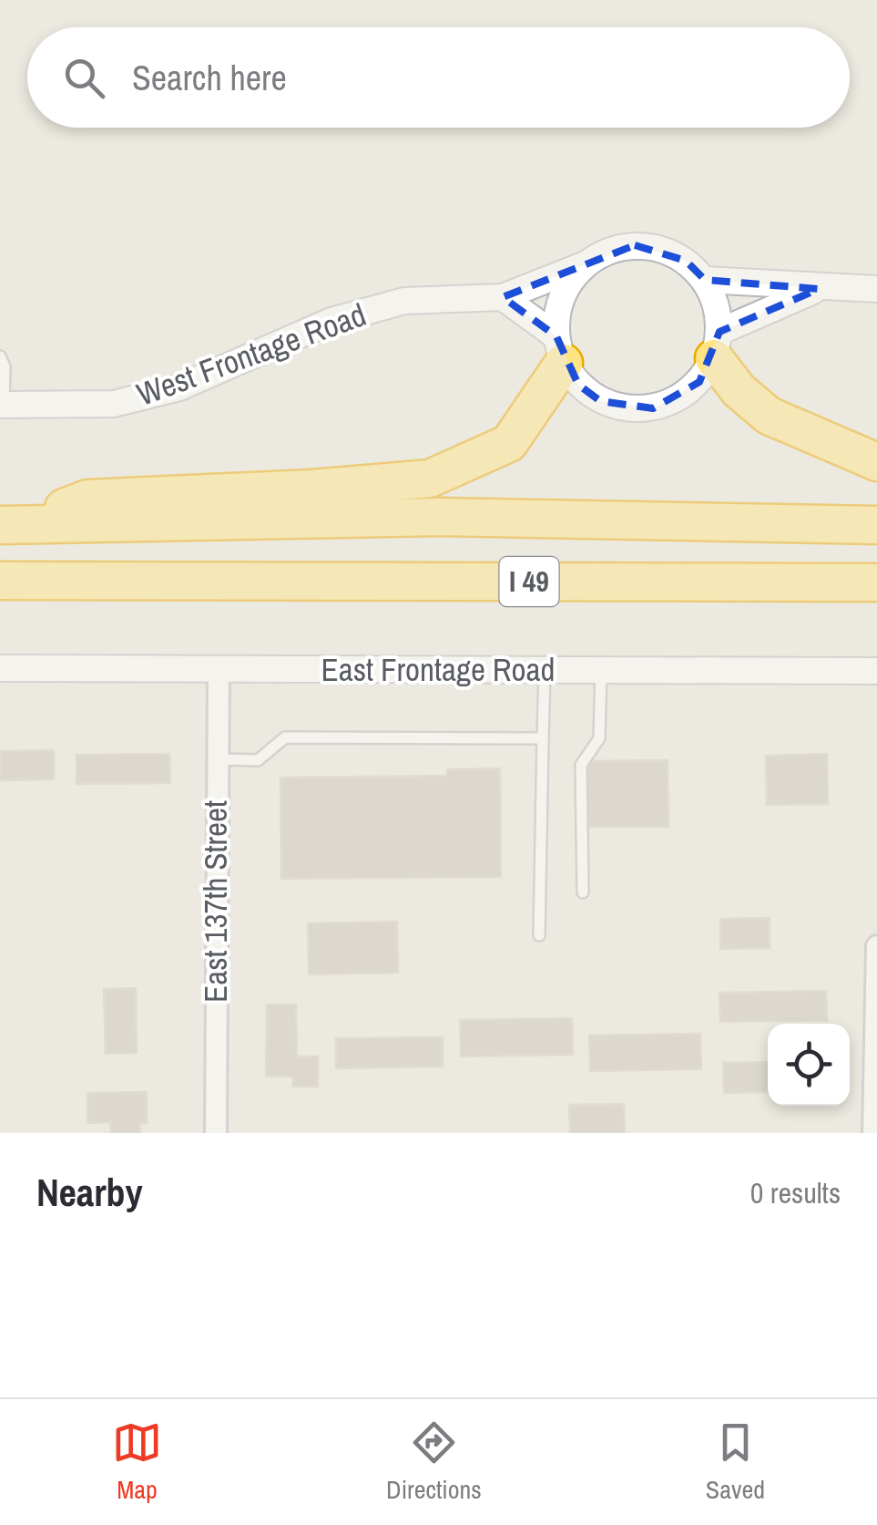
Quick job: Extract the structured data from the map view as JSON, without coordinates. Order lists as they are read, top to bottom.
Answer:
{
  "streets": {
    "highway": ["I 49"],
    "street": ["West Frontage Road", "East Frontage Road", "East 137th Street"]
  },
  "crossings": [
    ["East Frontage Road", "East 137th Street"]
  ],
  "page": {
    "search": "Search here",
    "heading": ["Nearby", "0 results"],
    "nav": ["Map", "Directions", "Saved"]
  }
}
